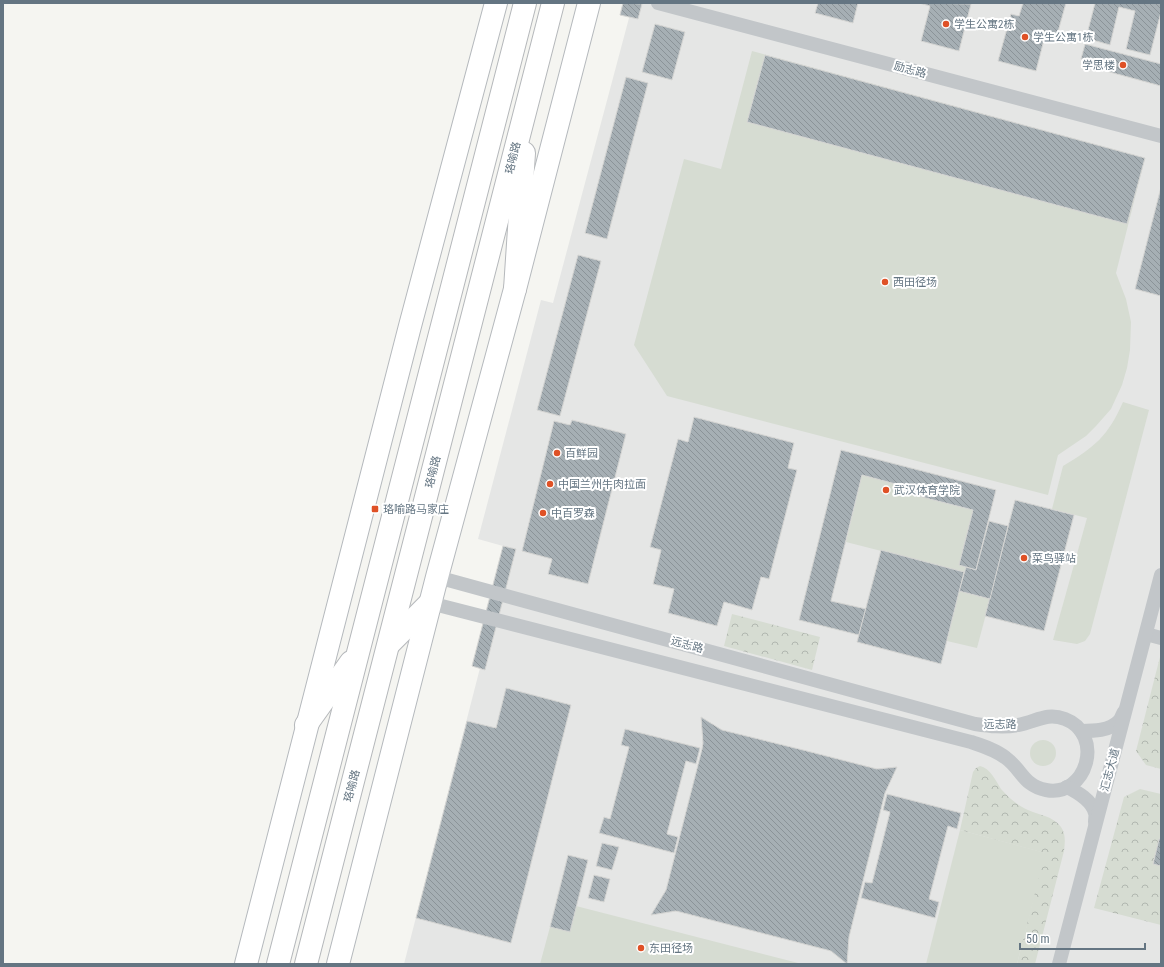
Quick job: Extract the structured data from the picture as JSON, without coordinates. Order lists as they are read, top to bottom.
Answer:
{
  "streets": {
    "main road": ["珞喻路"],
    "street": ["励志路", "远志路", "汇志大道"]
  },
  "places": {
    "other": [
      "学生公寓2栋",
      "学生公寓1栋",
      "学思楼",
      "西田径场",
      "百鲜园",
      "中国兰州牛肉拉面",
      "武汉体育学院",
      "中百罗森",
      "菜鸟驿站",
      "东田径场"
    ],
    "transit": ["珞喻路马家庄"]
  },
  "scale_bar": "50 m"
}
